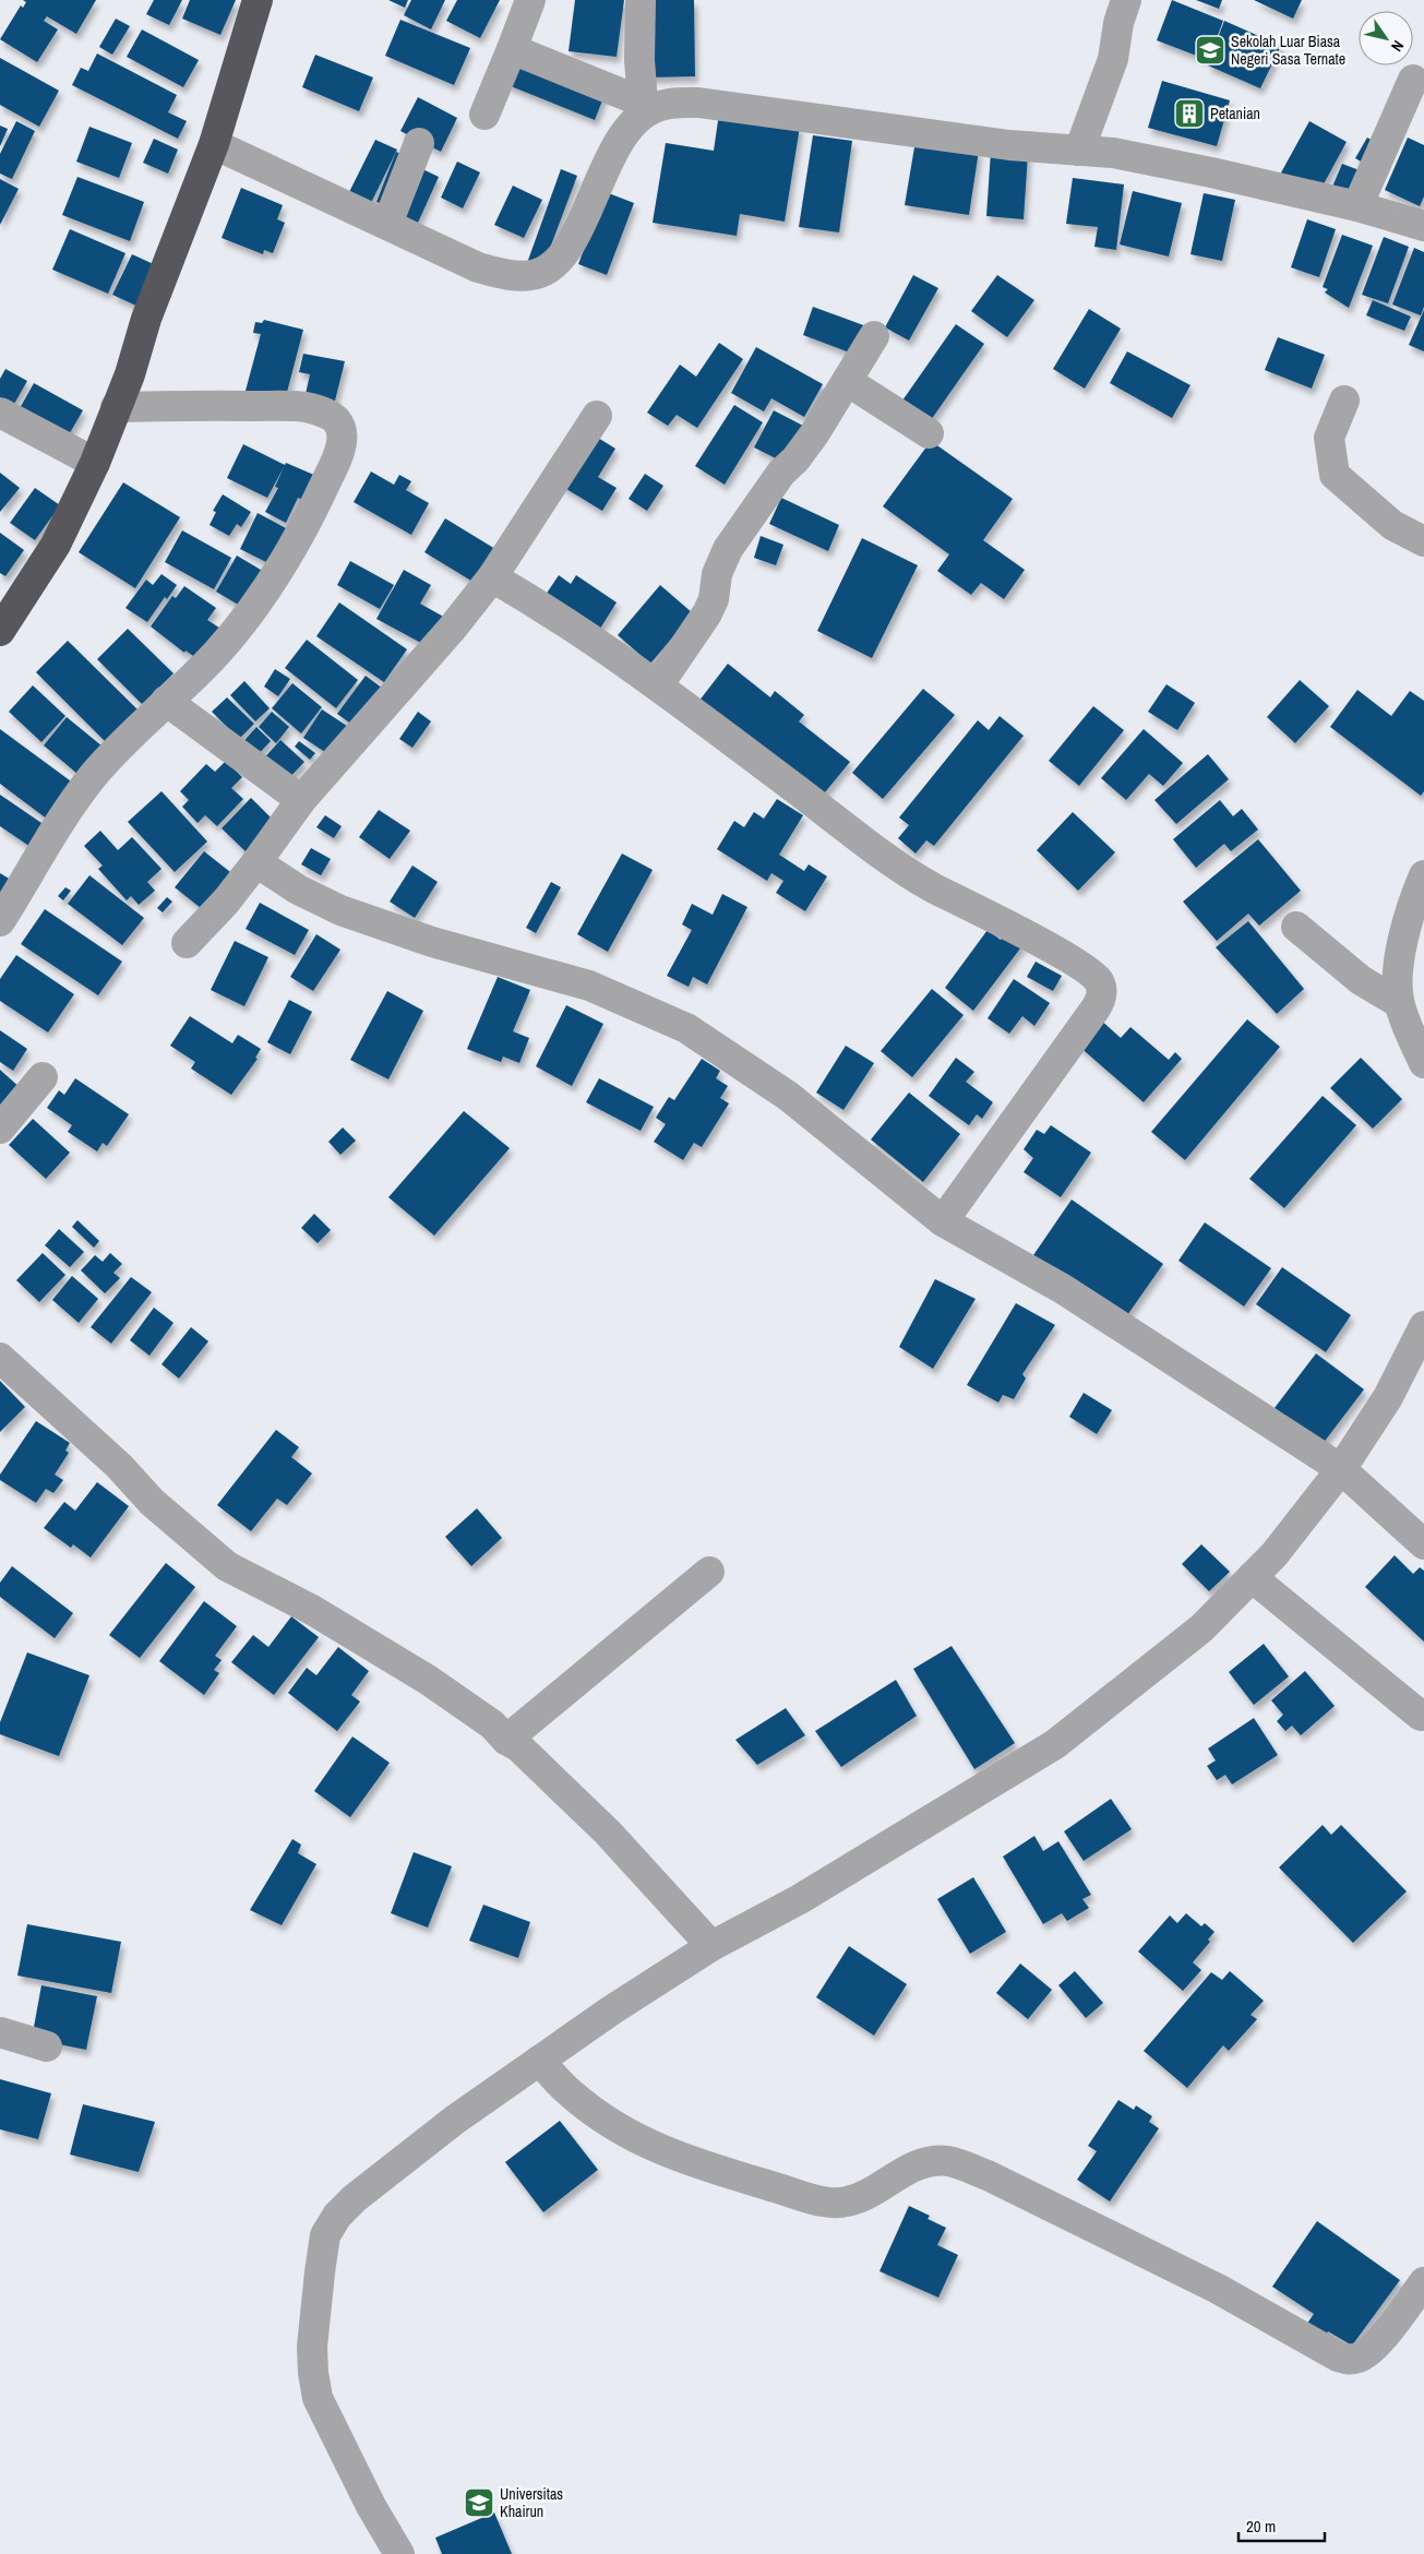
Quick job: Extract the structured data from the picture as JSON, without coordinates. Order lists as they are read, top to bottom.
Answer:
{
  "places": {
    "school or university": ["Sekolah Luar Biasa Negeri Sasa Ternate", "Universitas Khairun"],
    "building": ["Petanian"]
  },
  "scale_bar": "20 m",
  "north": "bottom right"
}
